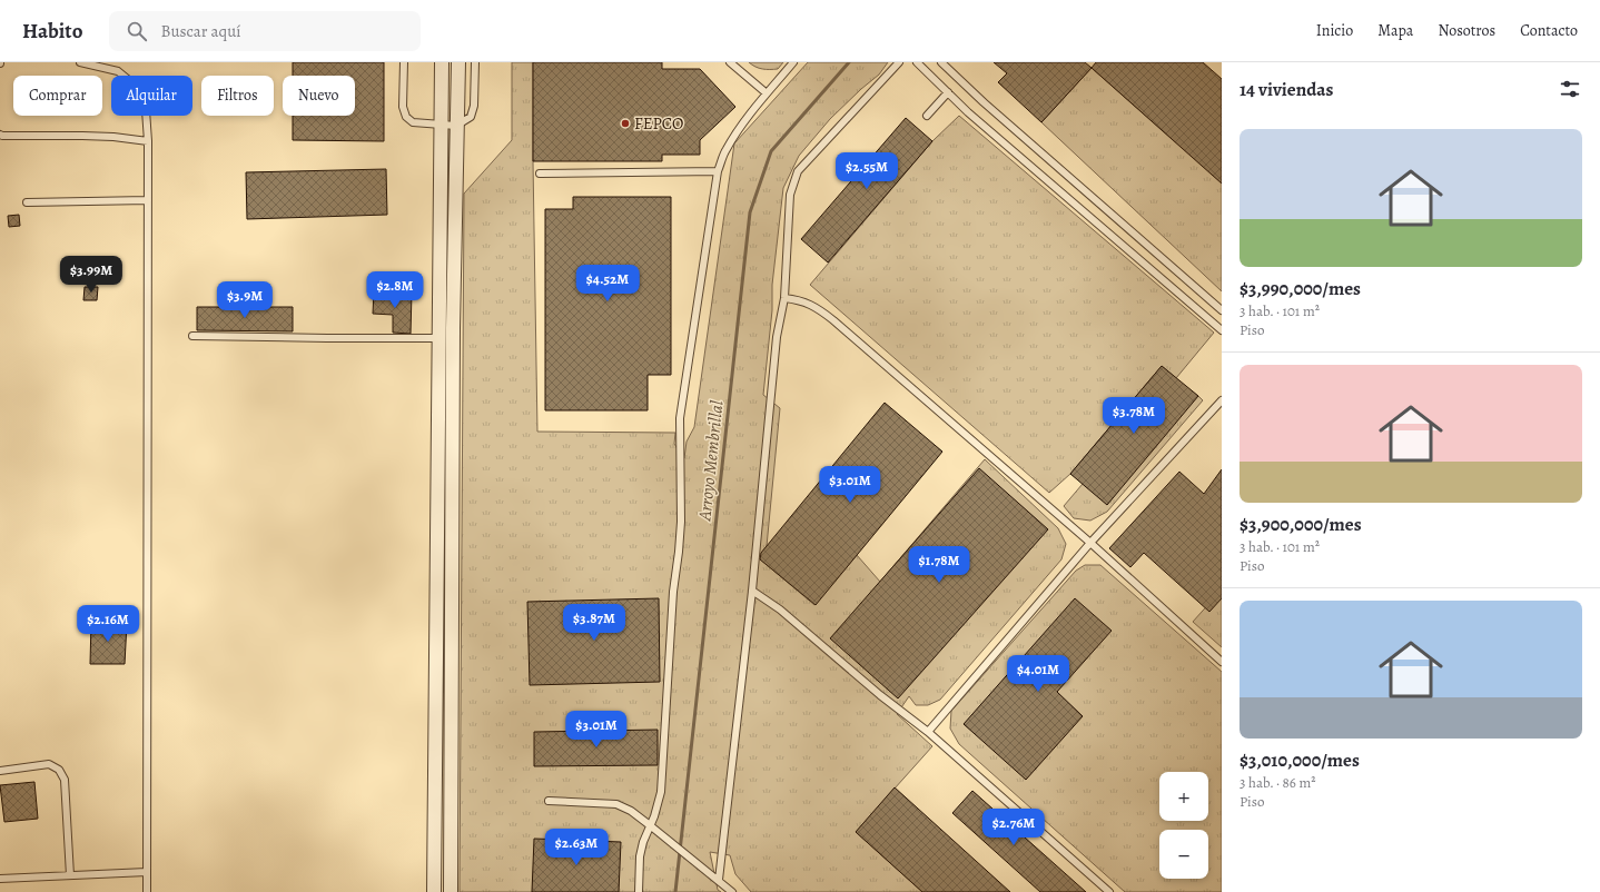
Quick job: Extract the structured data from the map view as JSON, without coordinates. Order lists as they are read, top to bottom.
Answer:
{
  "water": ["Arroyo Membrillal"],
  "places": ["FEPCO"],
  "page": {
    "header": "Habito",
    "search": "Buscar aquí",
    "nav": [
      "Inicio",
      "Mapa",
      "Nosotros",
      "Contacto"
    ],
    "heading": "14 viviendas",
    "chip": [
      "Comprar",
      "Alquilar",
      "Filtros",
      "Nuevo"
    ],
    "list": [
      {
        "name": "$3,990,000/mes",
        "note": "3 hab. · 101 m² · Piso"
      },
      {
        "name": "$3,900,000/mes",
        "note": "3 hab. · 101 m² · Piso"
      },
      {
        "name": "$3,010,000/mes",
        "note": "3 hab. · 86 m² · Piso"
      }
    ],
    "price": [
      "$2.55M",
      "$3.99M",
      "$4.52M",
      "$2.8M",
      "$3.9M",
      "$3.78M",
      "$3.01M",
      "$1.78M",
      "$3.87M",
      "$2.16M",
      "$4.01M",
      "$3.01M",
      "$2.76M",
      "$2.63M"
    ],
    "map_buttons": ["+", "−"]
  }
}
